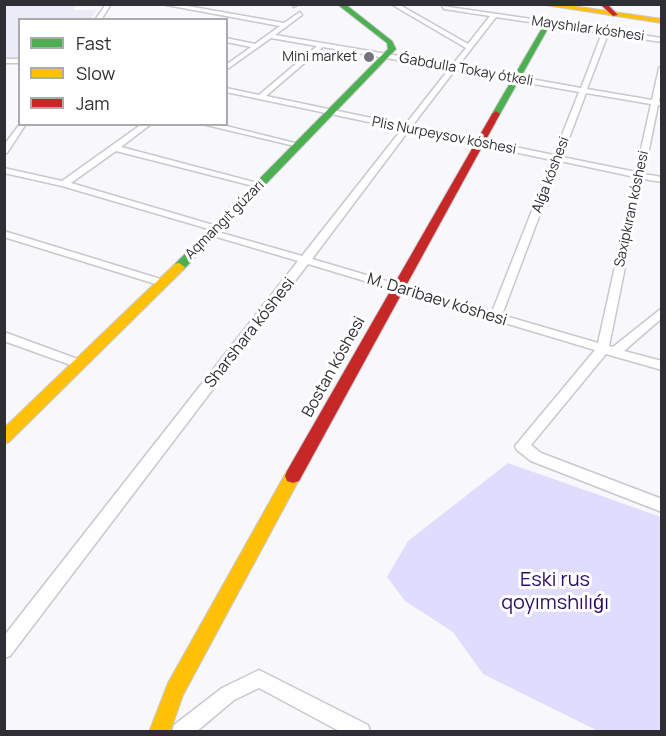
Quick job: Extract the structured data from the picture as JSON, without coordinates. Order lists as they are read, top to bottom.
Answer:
{
  "streets": {
    "street": [
      "Mayshılar kóshesi",
      "Ǵabdulla Tokay ótkeli",
      "Plis Nurpeysov kóshesi",
      "Alǵa kóshesi",
      "Saxipkıran kóshesi",
      "Aqmangıt gúzarı",
      "M. Daribaev kóshesi",
      "Sharshara kóshesi",
      "Bostan kóshesi"
    ]
  },
  "crossings": [
    ["Mayshılar kóshesi", "Alǵa kóshesi"],
    ["Mayshılar kóshesi", "Sharshara kóshesi"],
    ["Mayshılar kóshesi", "Bostan kóshesi"],
    ["Ǵabdulla Tokay ótkeli", "Alǵa kóshesi"],
    ["Ǵabdulla Tokay ótkeli", "Saxipkıran kóshesi"],
    ["Ǵabdulla Tokay ótkeli", "Aqmangıt gúzarı"],
    ["Ǵabdulla Tokay ótkeli", "Sharshara kóshesi"],
    ["Ǵabdulla Tokay ótkeli", "Bostan kóshesi"],
    ["Plis Nurpeysov kóshesi", "Alǵa kóshesi"],
    ["Plis Nurpeysov kóshesi", "Saxipkıran kóshesi"],
    ["Plis Nurpeysov kóshesi", "Aqmangıt gúzarı"],
    ["Plis Nurpeysov kóshesi", "Sharshara kóshesi"],
    ["Plis Nurpeysov kóshesi", "Bostan kóshesi"],
    ["Alǵa kóshesi", "M. Daribaev kóshesi"],
    ["Saxipkıran kóshesi", "M. Daribaev kóshesi"],
    ["Aqmangıt gúzarı", "M. Daribaev kóshesi"],
    ["M. Daribaev kóshesi", "Sharshara kóshesi"],
    ["M. Daribaev kóshesi", "Bostan kóshesi"]
  ],
  "parks": ["Eski rus qoyımshılıǵı"],
  "places": ["Mini market"],
  "legend": ["Fast", "Slow", "Jam"]
}
